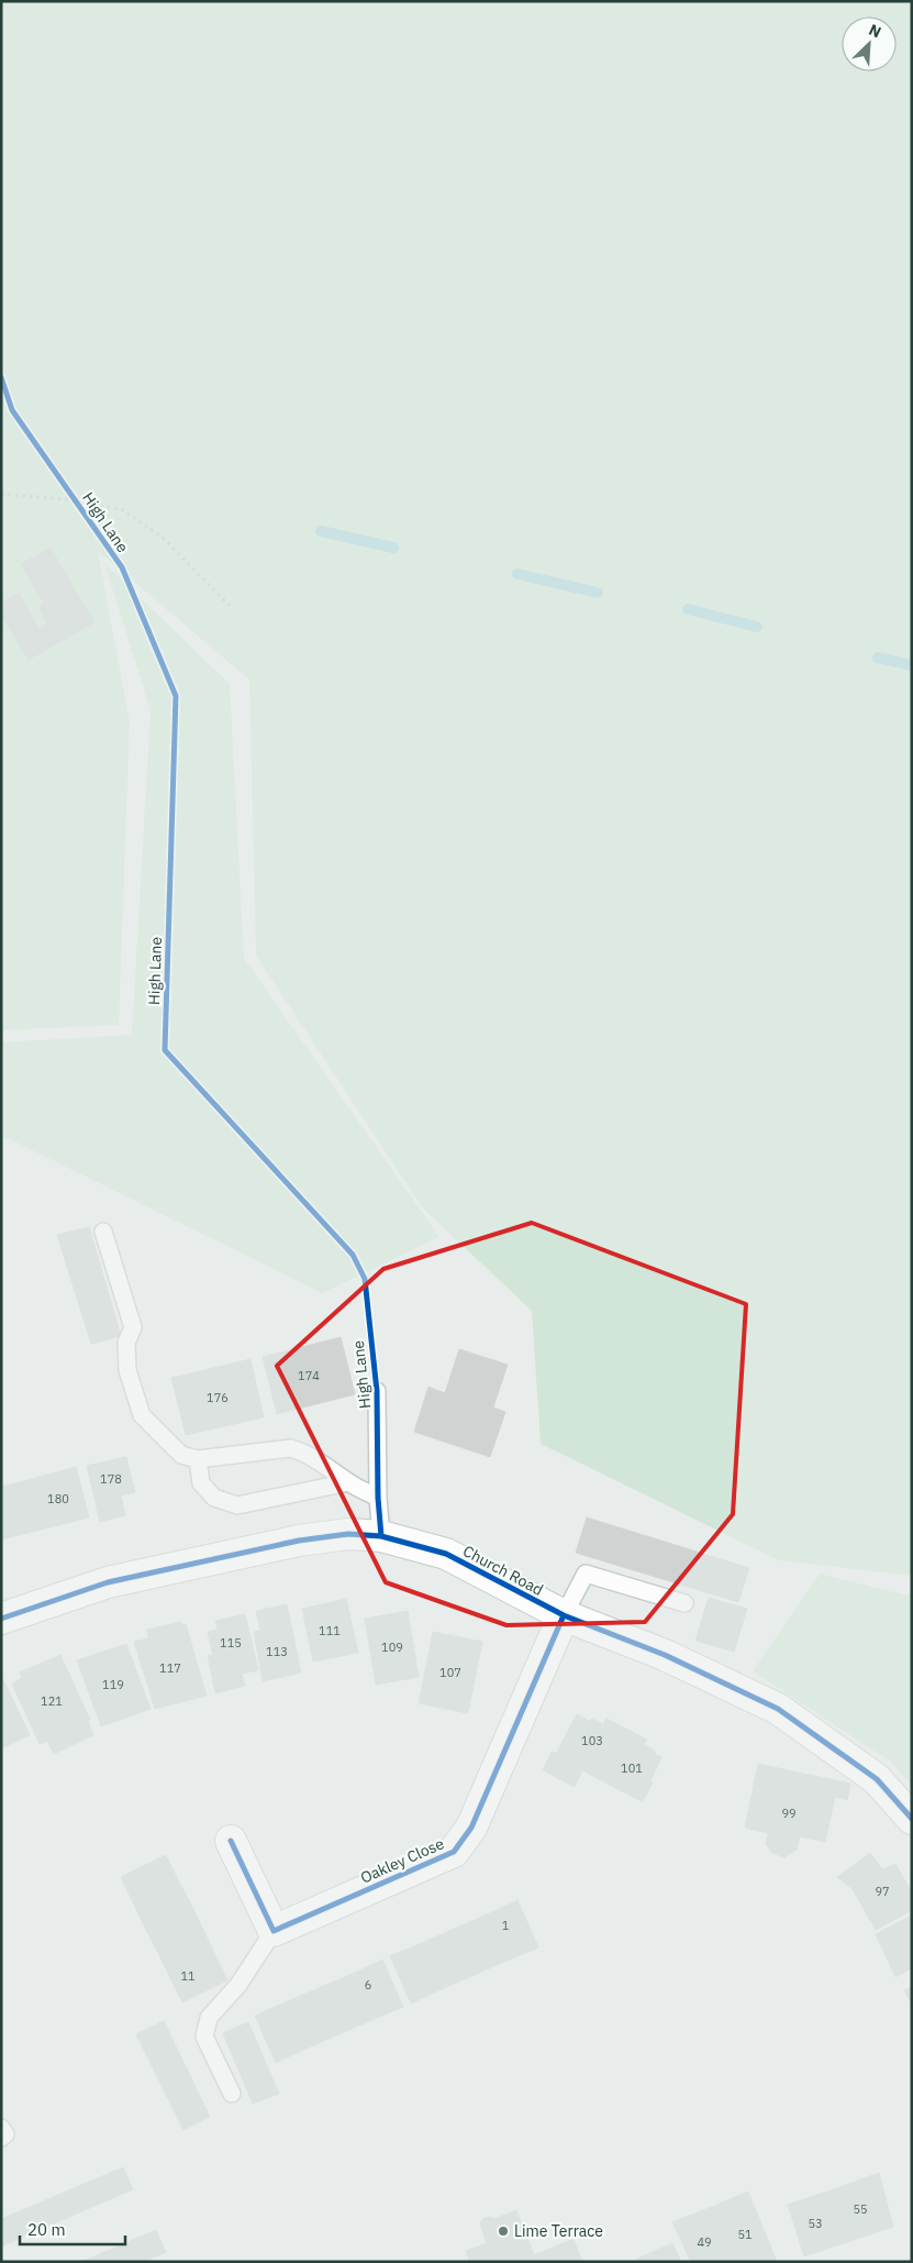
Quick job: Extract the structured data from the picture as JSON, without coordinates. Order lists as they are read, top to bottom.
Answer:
{
  "streets": {
    "street": ["Church Road", "Oakley Close"],
    "lane": ["High Lane"]
  },
  "crossings": [
    ["High Lane", "Church Road"],
    ["Church Road", "Oakley Close"]
  ],
  "places": ["Lime Terrace"],
  "house_numbers": [
    "174",
    "176",
    "178",
    "180",
    "111",
    "115",
    "109",
    "113",
    "117",
    "107",
    "119",
    "121",
    "103",
    "101",
    "99",
    "97",
    "1",
    "11",
    "6",
    "55",
    "53",
    "51",
    "49"
  ],
  "scale_bar": "20 m",
  "north": "top right"
}
